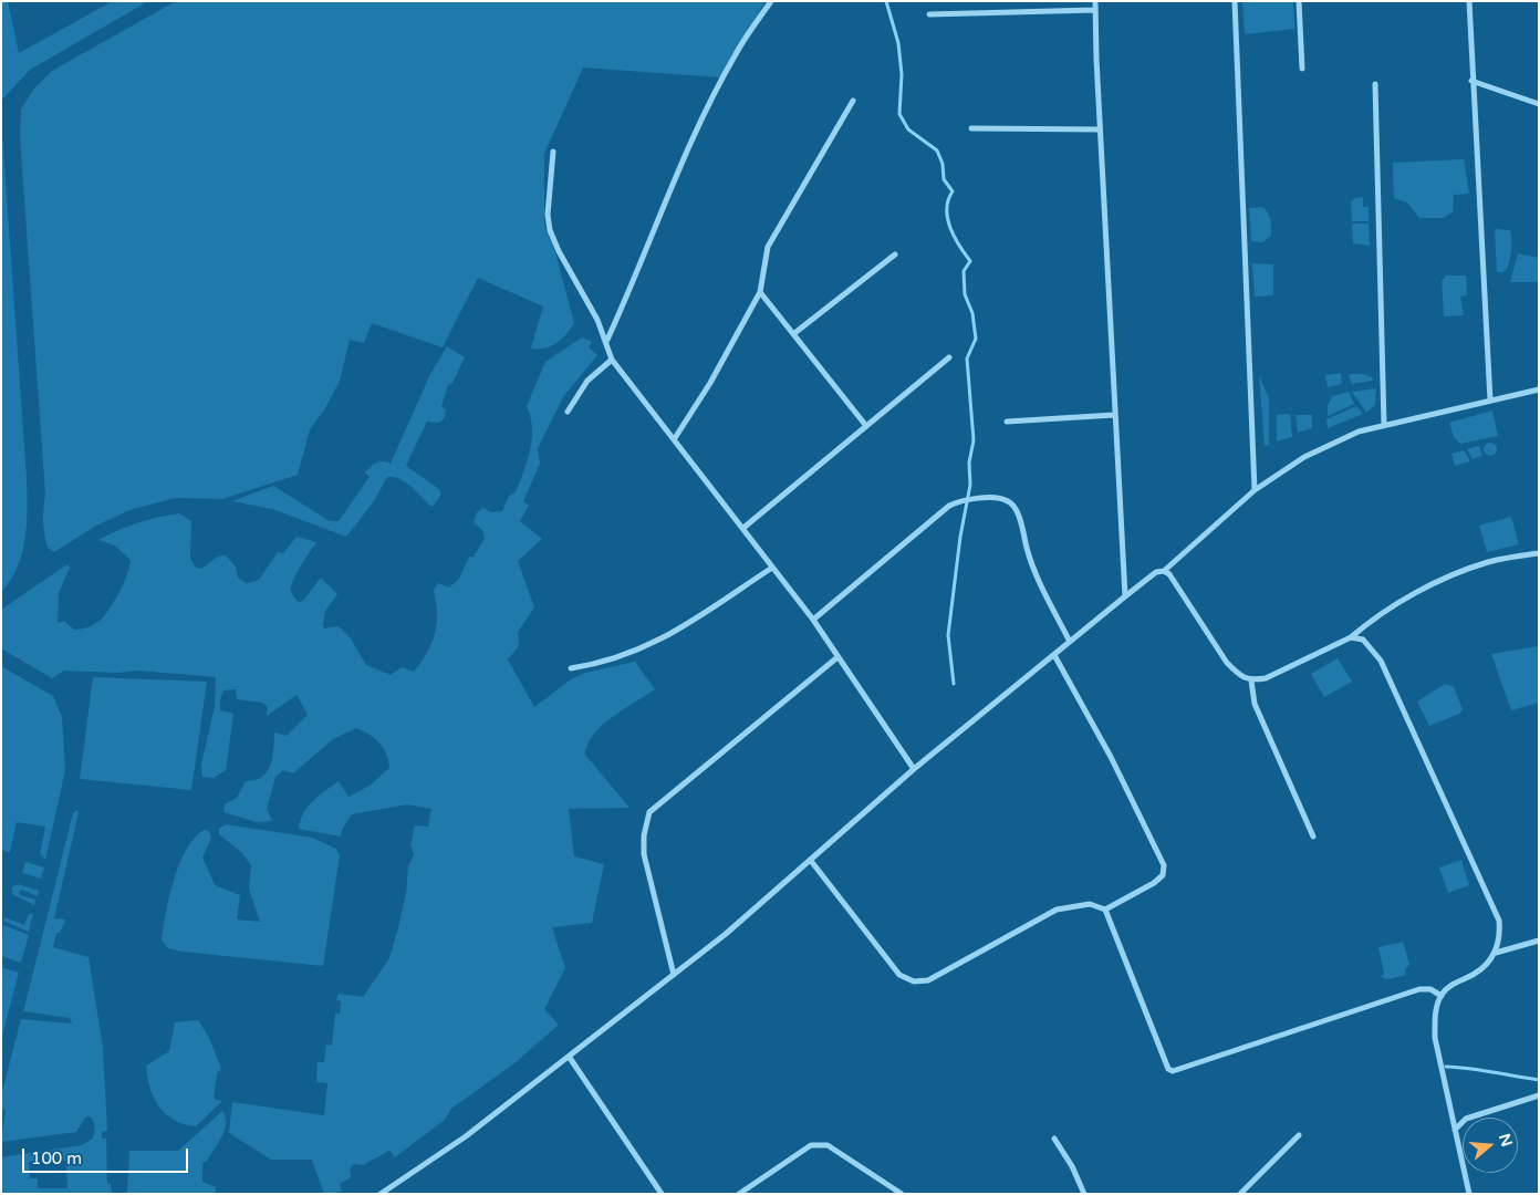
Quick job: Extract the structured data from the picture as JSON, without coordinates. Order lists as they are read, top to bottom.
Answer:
{
  "scale_bar": "100 m",
  "north": "right"
}
